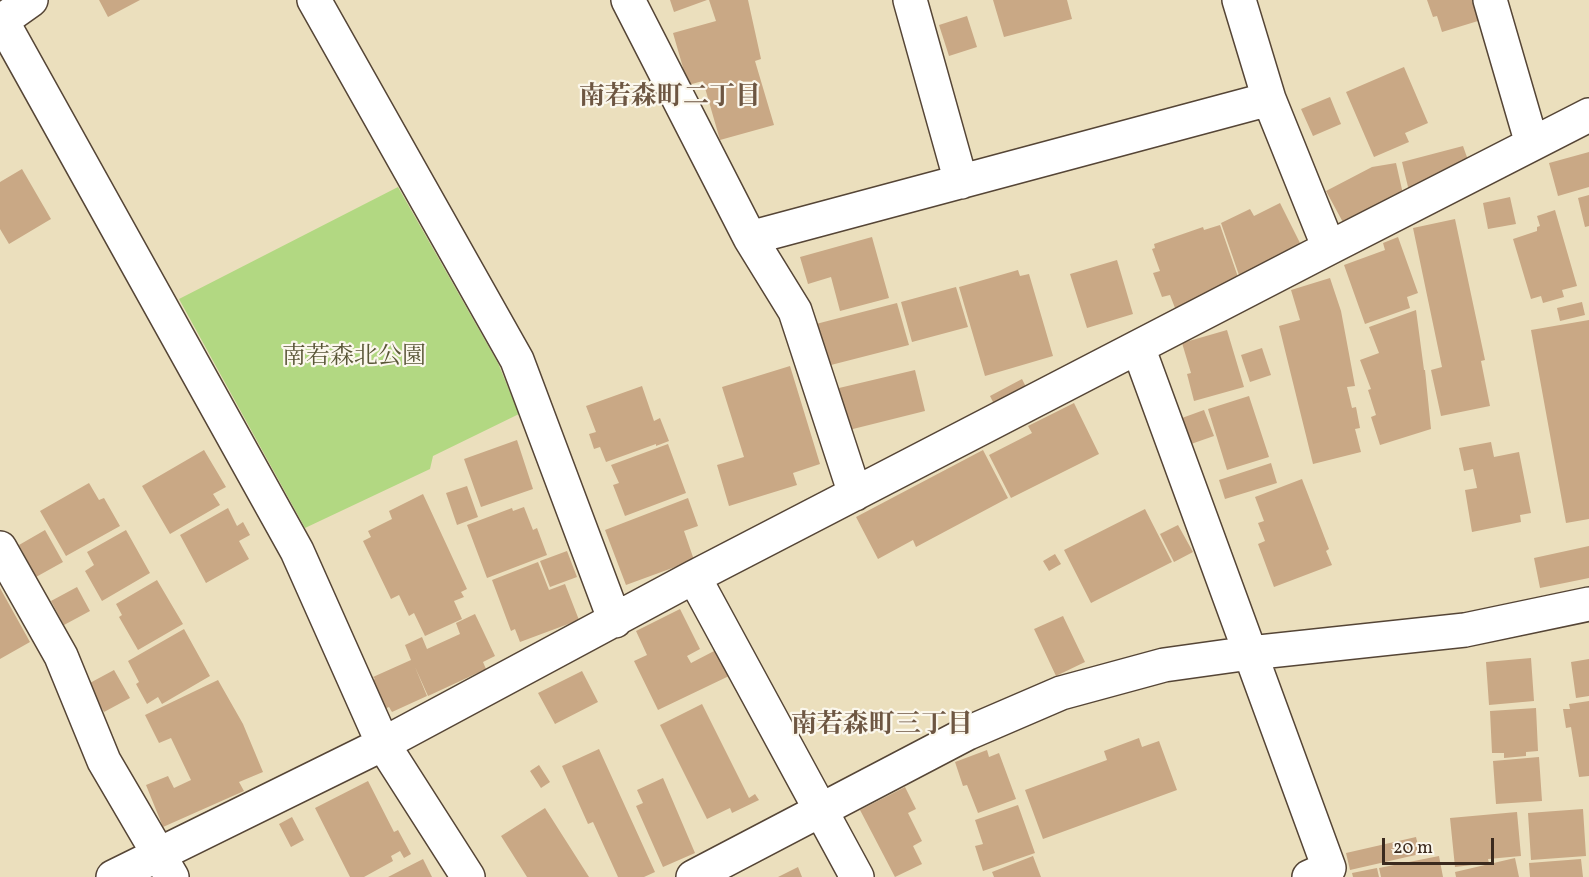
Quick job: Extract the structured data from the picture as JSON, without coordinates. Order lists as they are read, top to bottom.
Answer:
{
  "districts": ["南若森町二丁目", "南若森町三丁目"],
  "parks": ["南若森北公園"],
  "scale_bar": "20 m"
}
